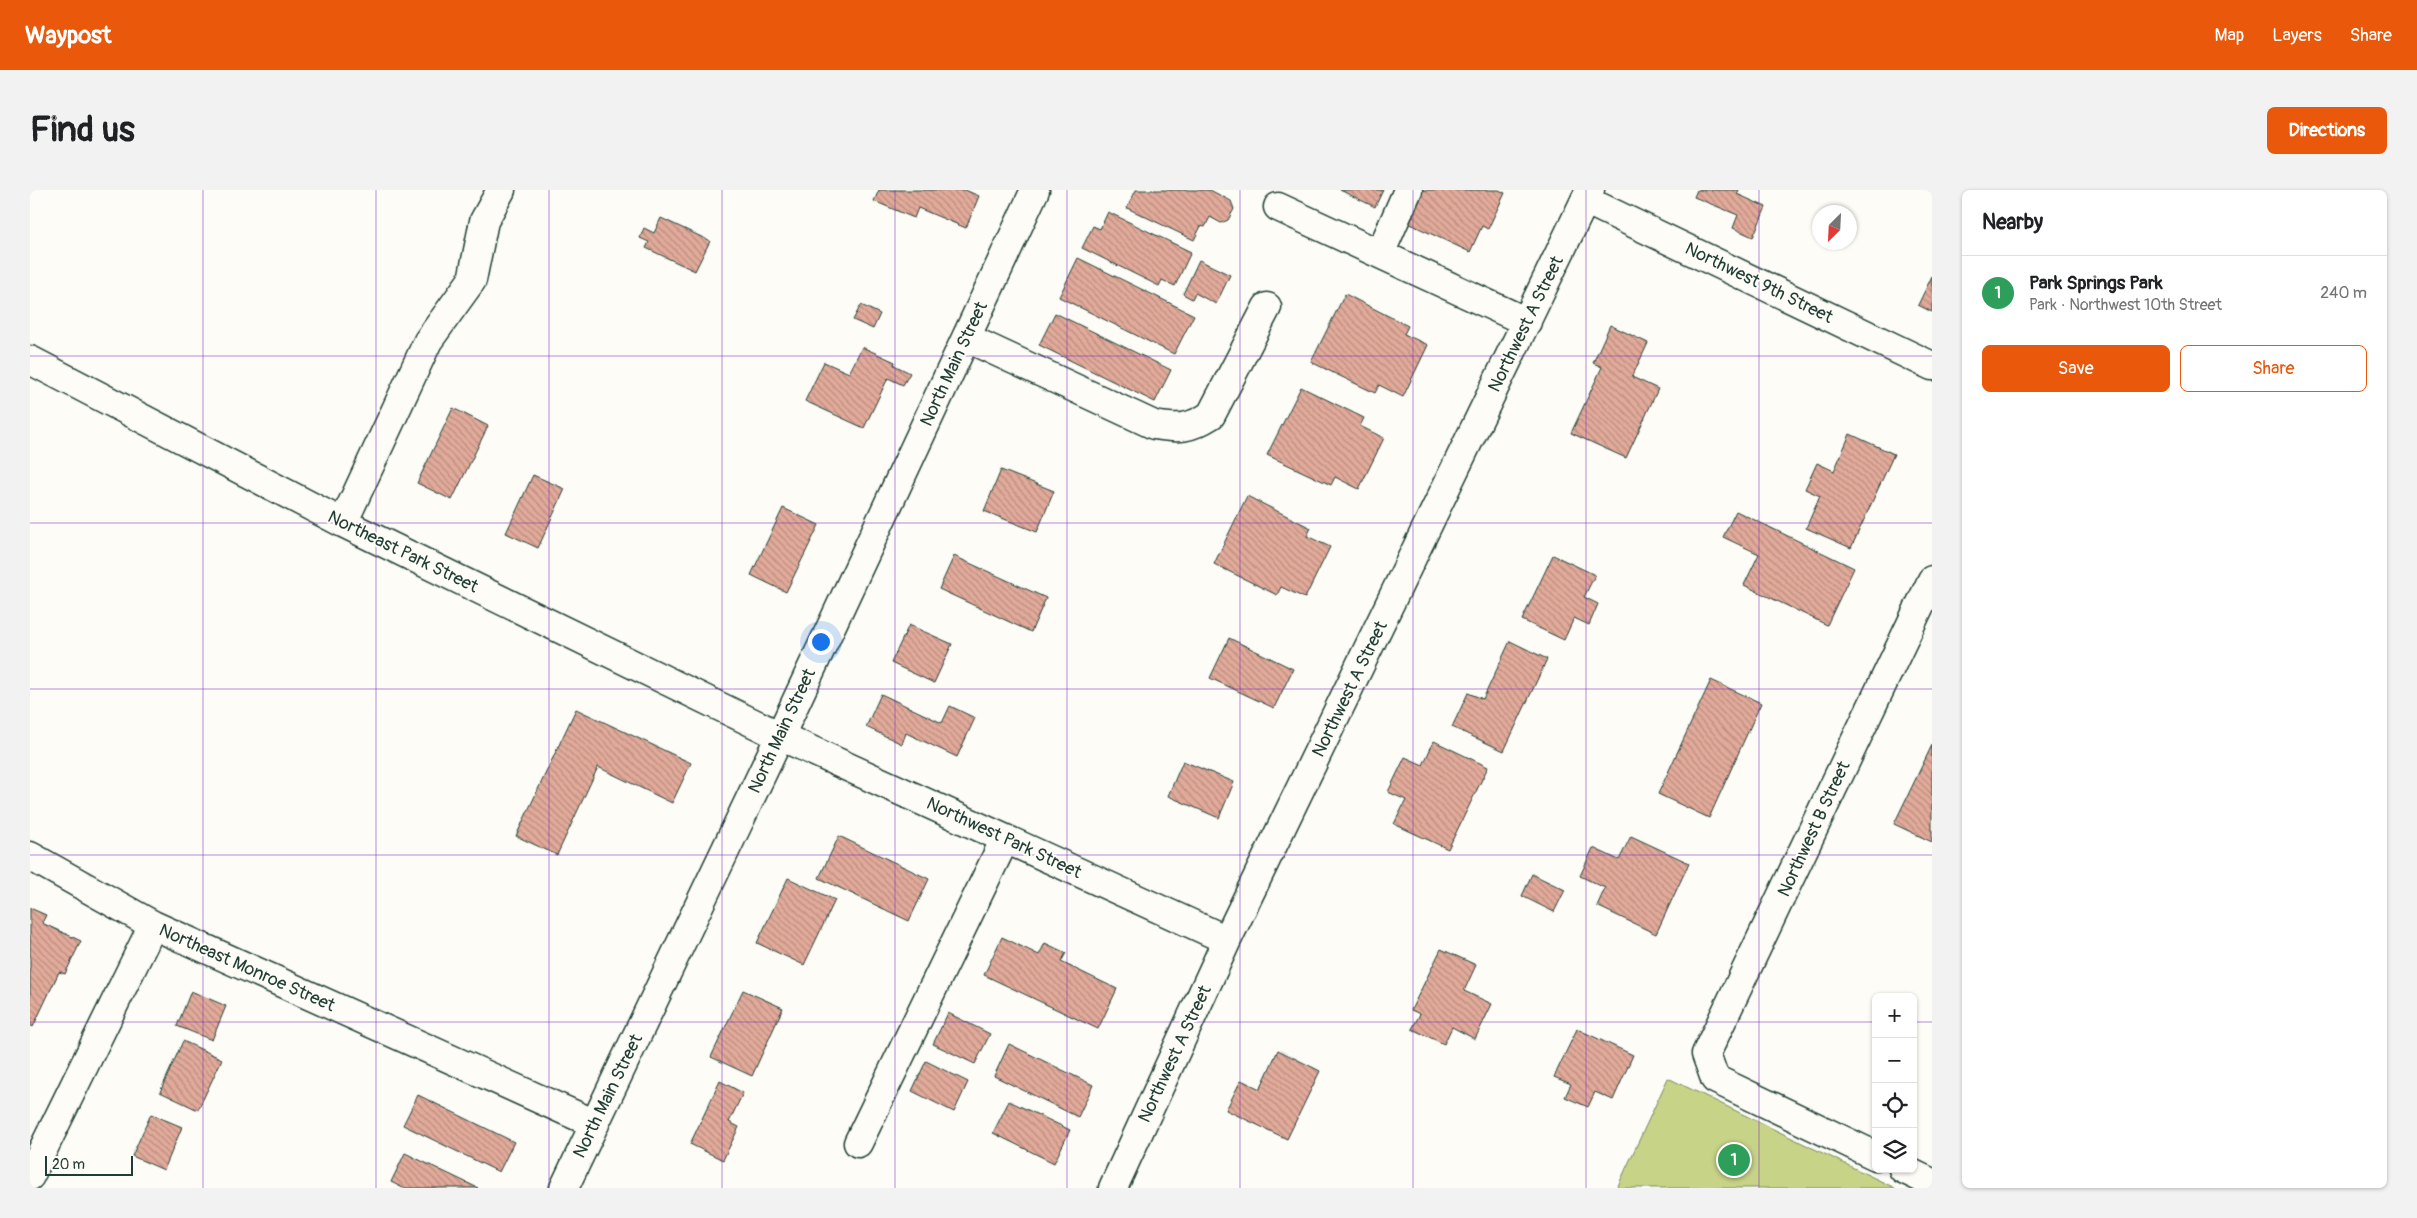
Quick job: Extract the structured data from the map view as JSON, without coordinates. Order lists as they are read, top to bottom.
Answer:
{
  "streets": {
    "street": [
      "Northwest 9th Street",
      "Northwest A Street",
      "North Main Street",
      "Northeast Park Street",
      "Northwest B Street",
      "Northwest Park Street",
      "Northeast Monroe Street"
    ]
  },
  "crossings": [
    ["Northwest 9th Street", "Northwest A Street"],
    ["Northwest A Street", "Northwest Park Street"],
    ["North Main Street", "Northeast Park Street"],
    ["North Main Street", "Northwest Park Street"],
    ["North Main Street", "Northeast Monroe Street"],
    ["Northeast Park Street", "Northwest Park Street"]
  ],
  "scale_bar": "20 m",
  "north": "bottom left",
  "page": {
    "header": "Waypost",
    "nav": ["Map", "Layers", "Share"],
    "buttons": [
      "Directions",
      ["Save", "Share"]
    ],
    "title": "Find us",
    "heading": "Nearby",
    "list": [
      {
        "mark": "1",
        "name": "Park Springs Park",
        "note": "Park · Northwest 10th Street",
        "value": "240 m"
      }
    ],
    "map_buttons": ["+", "−"],
    "pins": "1",
    "scale": "20 m"
  }
}
